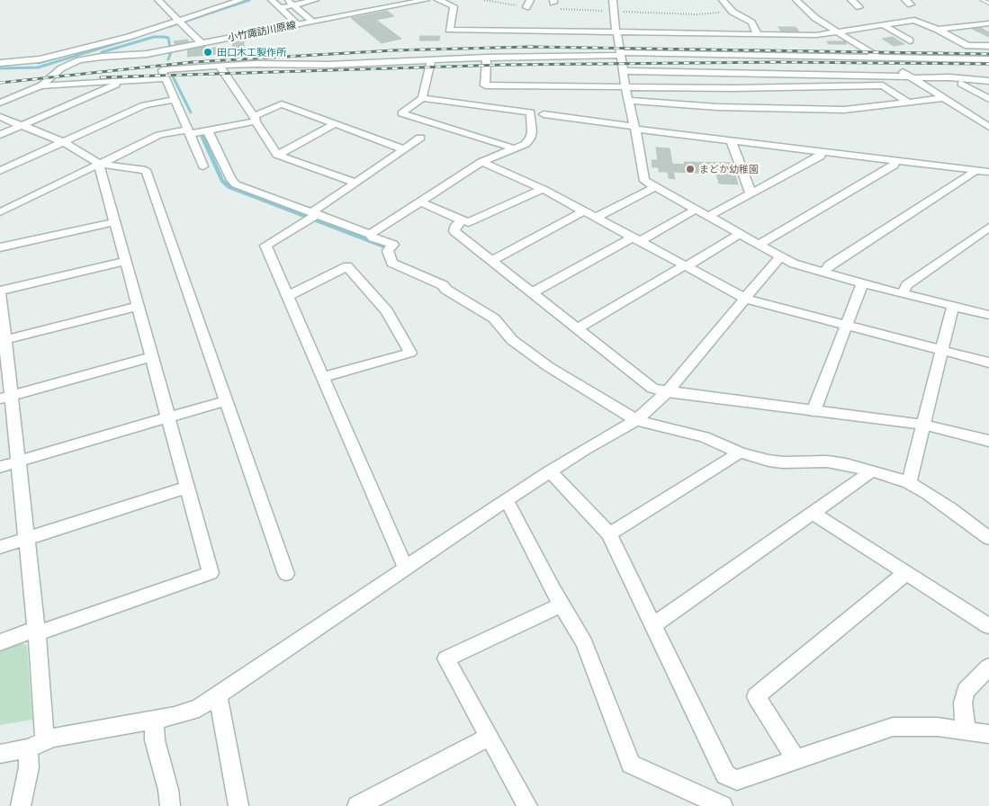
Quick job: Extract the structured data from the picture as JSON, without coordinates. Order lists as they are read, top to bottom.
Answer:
{
  "streets": {
    "street": ["小竹諏訪川原線"]
  },
  "places": ["田口木工製作所", "まどか幼稚園"]
}
